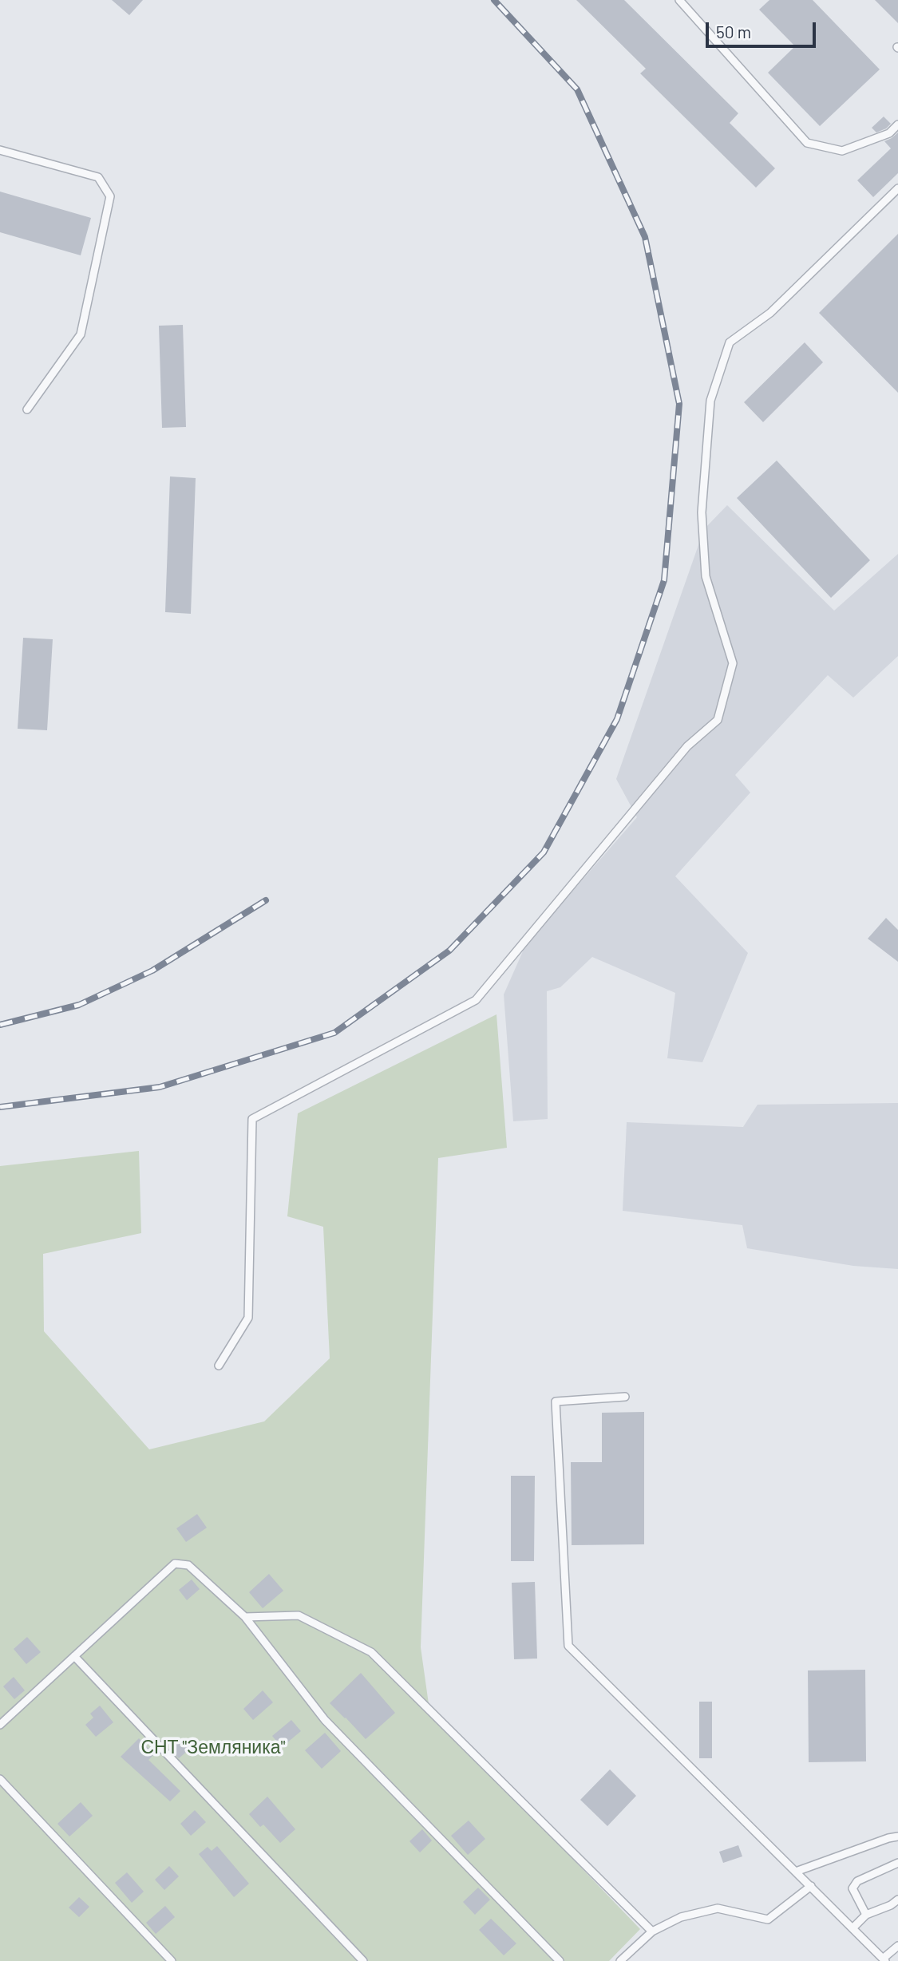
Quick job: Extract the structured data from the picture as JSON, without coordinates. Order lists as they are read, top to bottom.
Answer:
{
  "parks": ["СНТ \"Земляника\""],
  "scale_bar": "50 m"
}
